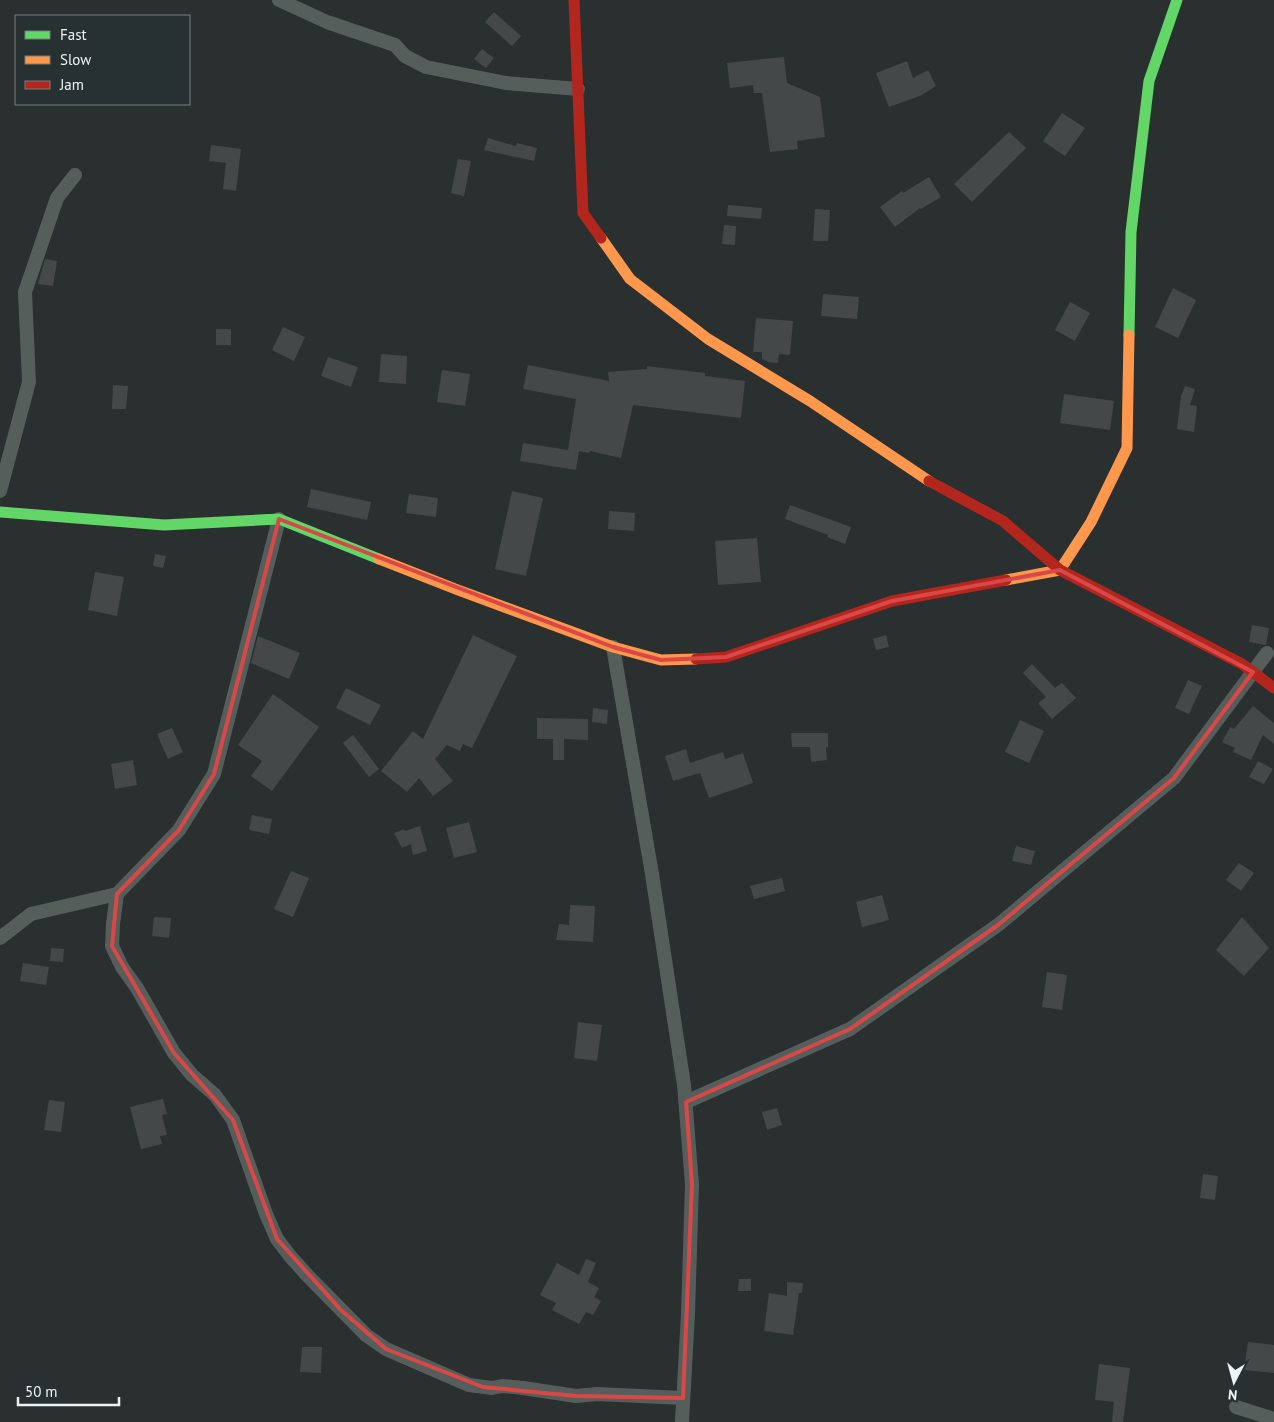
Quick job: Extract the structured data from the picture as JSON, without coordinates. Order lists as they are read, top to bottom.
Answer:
{
  "legend": ["Fast", "Slow", "Jam"],
  "scale_bar": "50 m",
  "north": "bottom"
}
